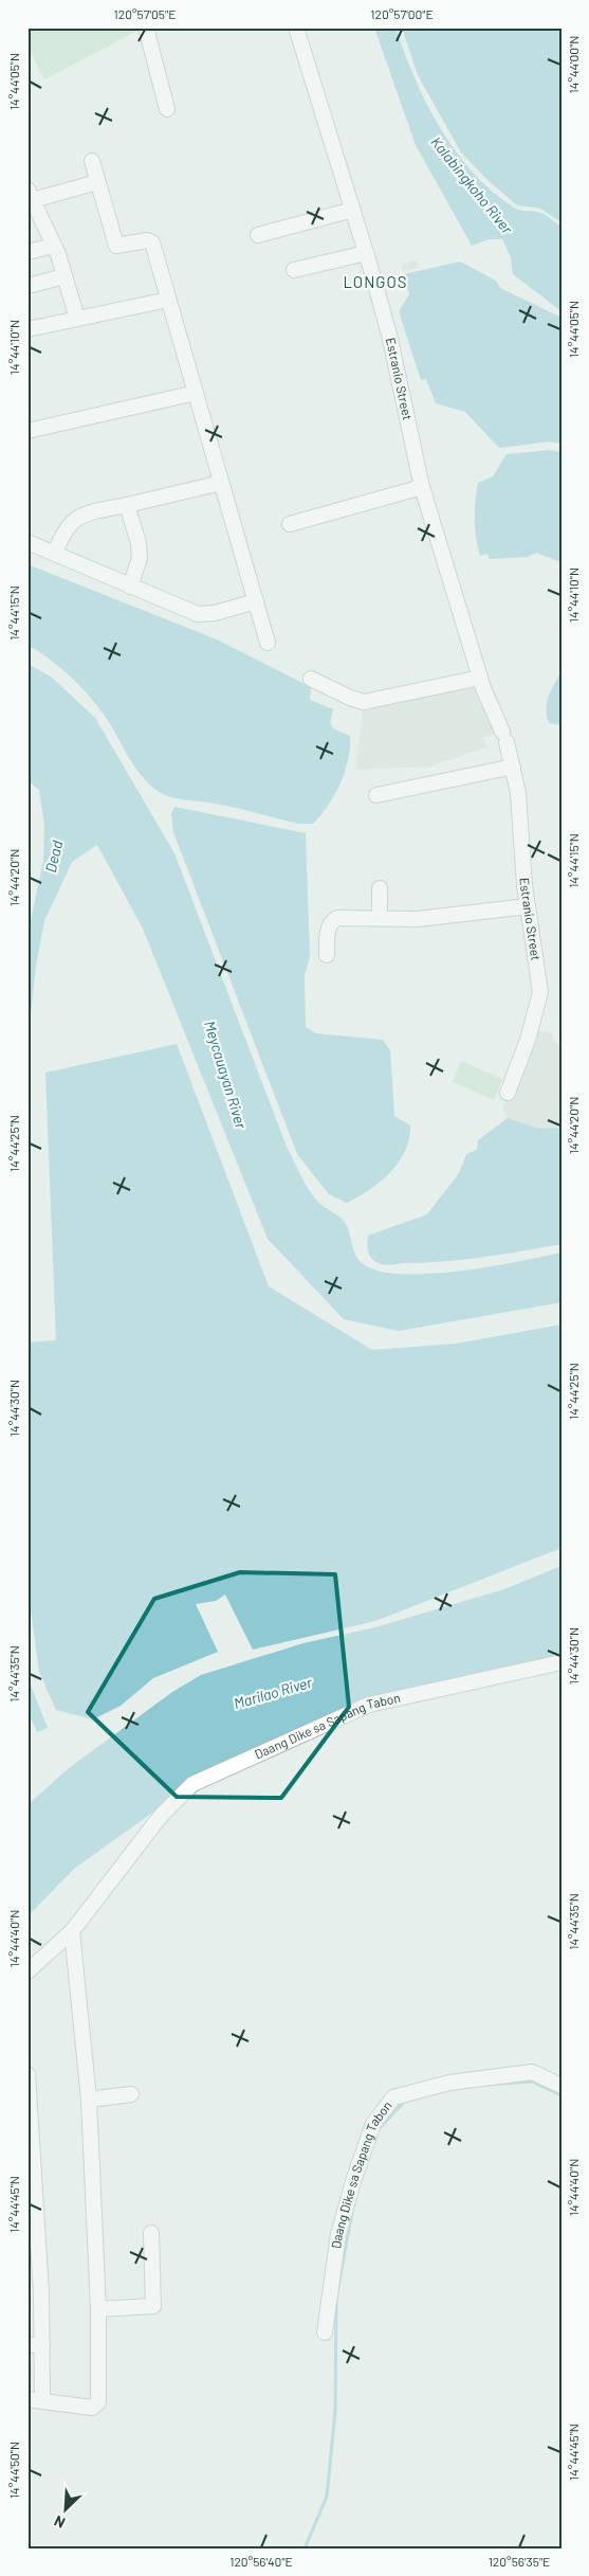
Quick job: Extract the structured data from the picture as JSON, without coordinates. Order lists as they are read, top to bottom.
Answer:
{
  "streets": {
    "street": ["Estranio Street", "Daang Dike sa Sapang Tabon"]
  },
  "districts": ["LONGOS"],
  "water": [
    "Kalabingkoho River",
    "Dead",
    "Meycauayan River",
    "Marilao River"
  ],
  "north": "bottom left",
  "coordinates": [
    "120°57'05\"E",
    "120°57'00\"E",
    "14°44'00\"N",
    "14°44'05\"N",
    "14°44'10\"N",
    "14°44'15\"N",
    "14°44'20\"N",
    "14°44'25\"N",
    "14°44'30\"N",
    "14°44'35\"N",
    "14°44'40\"N",
    "14°44'45\"N",
    "14°44'50\"N",
    "120°56'40\"E",
    "120°56'35\"E"
  ]
}
